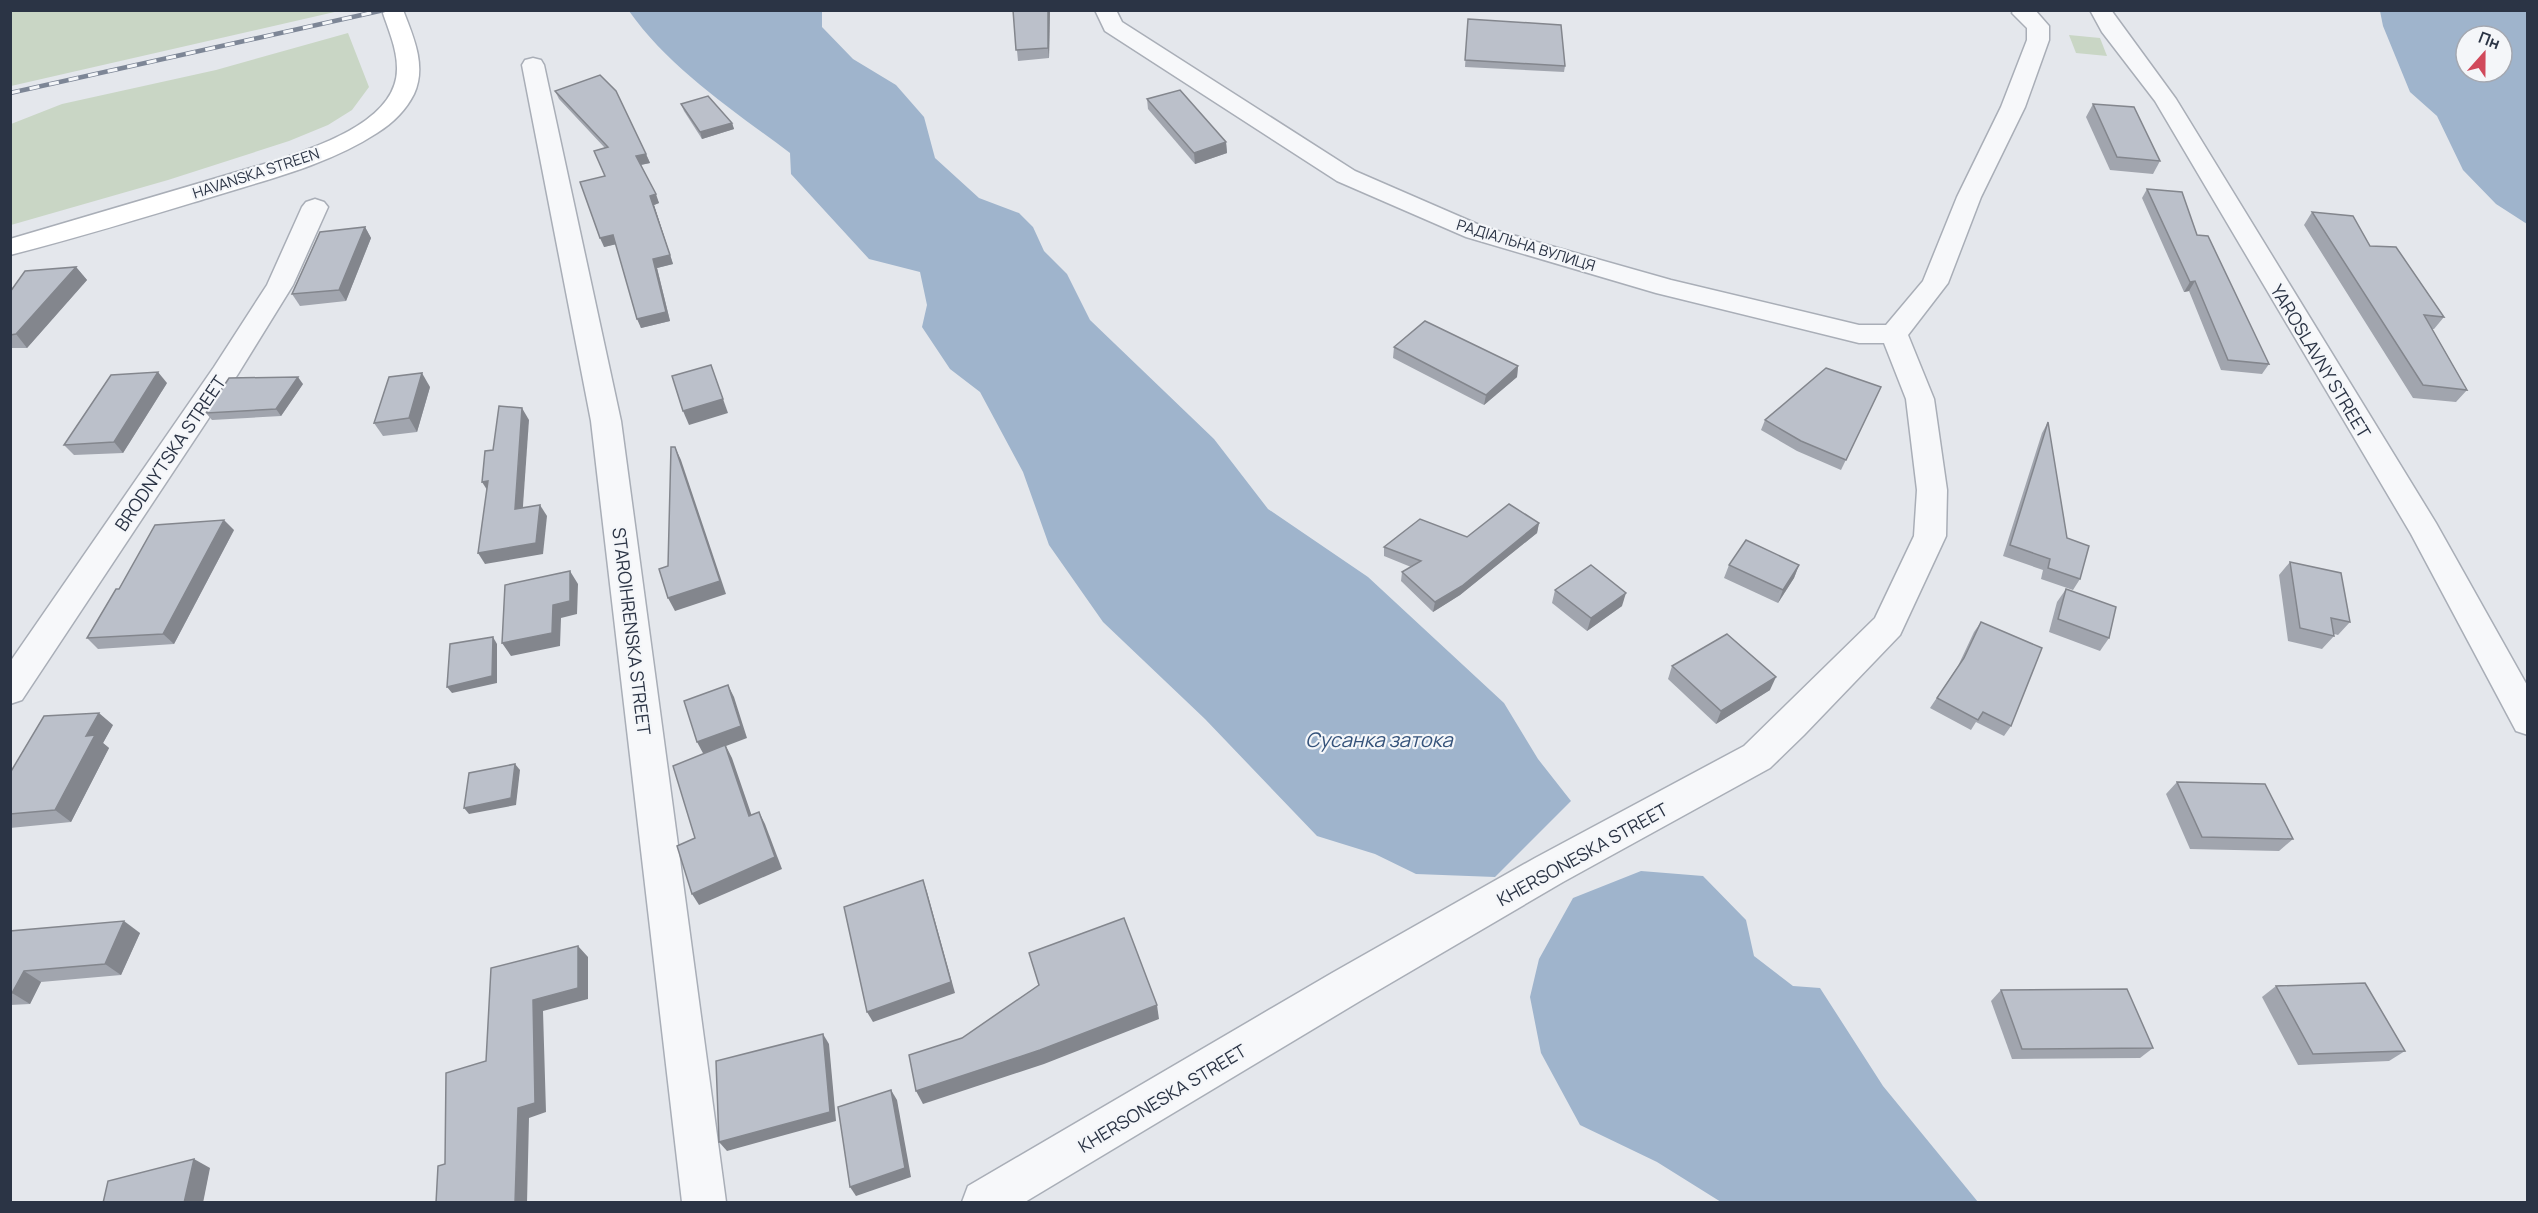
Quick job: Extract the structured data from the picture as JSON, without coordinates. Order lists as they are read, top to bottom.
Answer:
{
  "streets": {
    "street": [
      "HAVANSKA STREEN",
      "РАДІАЛЬНА ВУЛИЦЯ",
      "YAROSLAVNY STREET",
      "BRODNYTSKA STREET",
      "STAROIHRENSKA STREET",
      "KHERSONESKA STREET"
    ]
  },
  "crossings": [
    ["РАДІАЛЬНА ВУЛИЦЯ", "KHERSONESKA STREET"]
  ],
  "water": ["Сусанка затока"],
  "north": "top"
}
